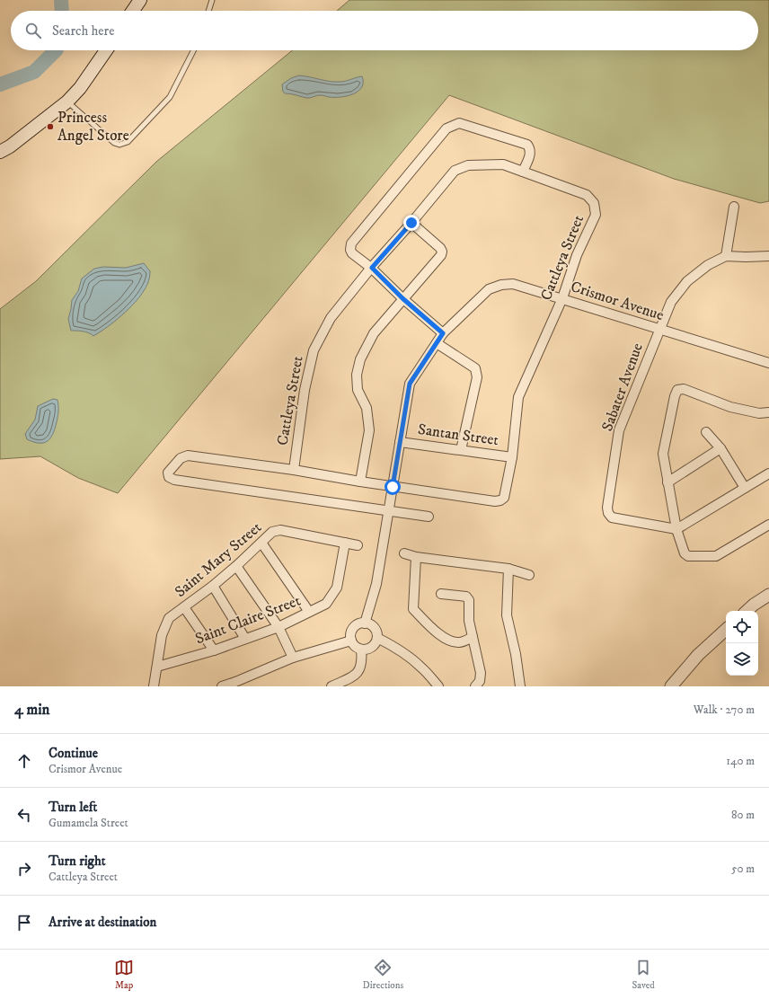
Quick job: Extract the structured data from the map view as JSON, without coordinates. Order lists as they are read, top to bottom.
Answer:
{
  "streets": {
    "street": [
      "Cattleya Street",
      "Crismor Avenue",
      "Sabater Avenue",
      "Santan Street",
      "Saint Mary Street",
      "Saint Claire Street"
    ]
  },
  "crossings": [
    ["Cattleya Street", "Crismor Avenue"],
    ["Cattleya Street", "Santan Street"],
    ["Crismor Avenue", "Sabater Avenue"],
    ["Crismor Avenue", "Santan Street"],
    ["Saint Mary Street", "Saint Claire Street"]
  ],
  "places": ["Princess Angel Store"],
  "page": {
    "search": "Search here",
    "heading": ["4 min", "Walk · 270 m"],
    "list": [
      ["Continue", "Crismor Avenue", "140 m"],
      ["Turn left", "Gumamela Street", "80 m"],
      ["Turn right", "Cattleya Street", "50 m"],
      "Arrive at destination"
    ],
    "nav": ["Map", "Directions", "Saved"]
  }
}
